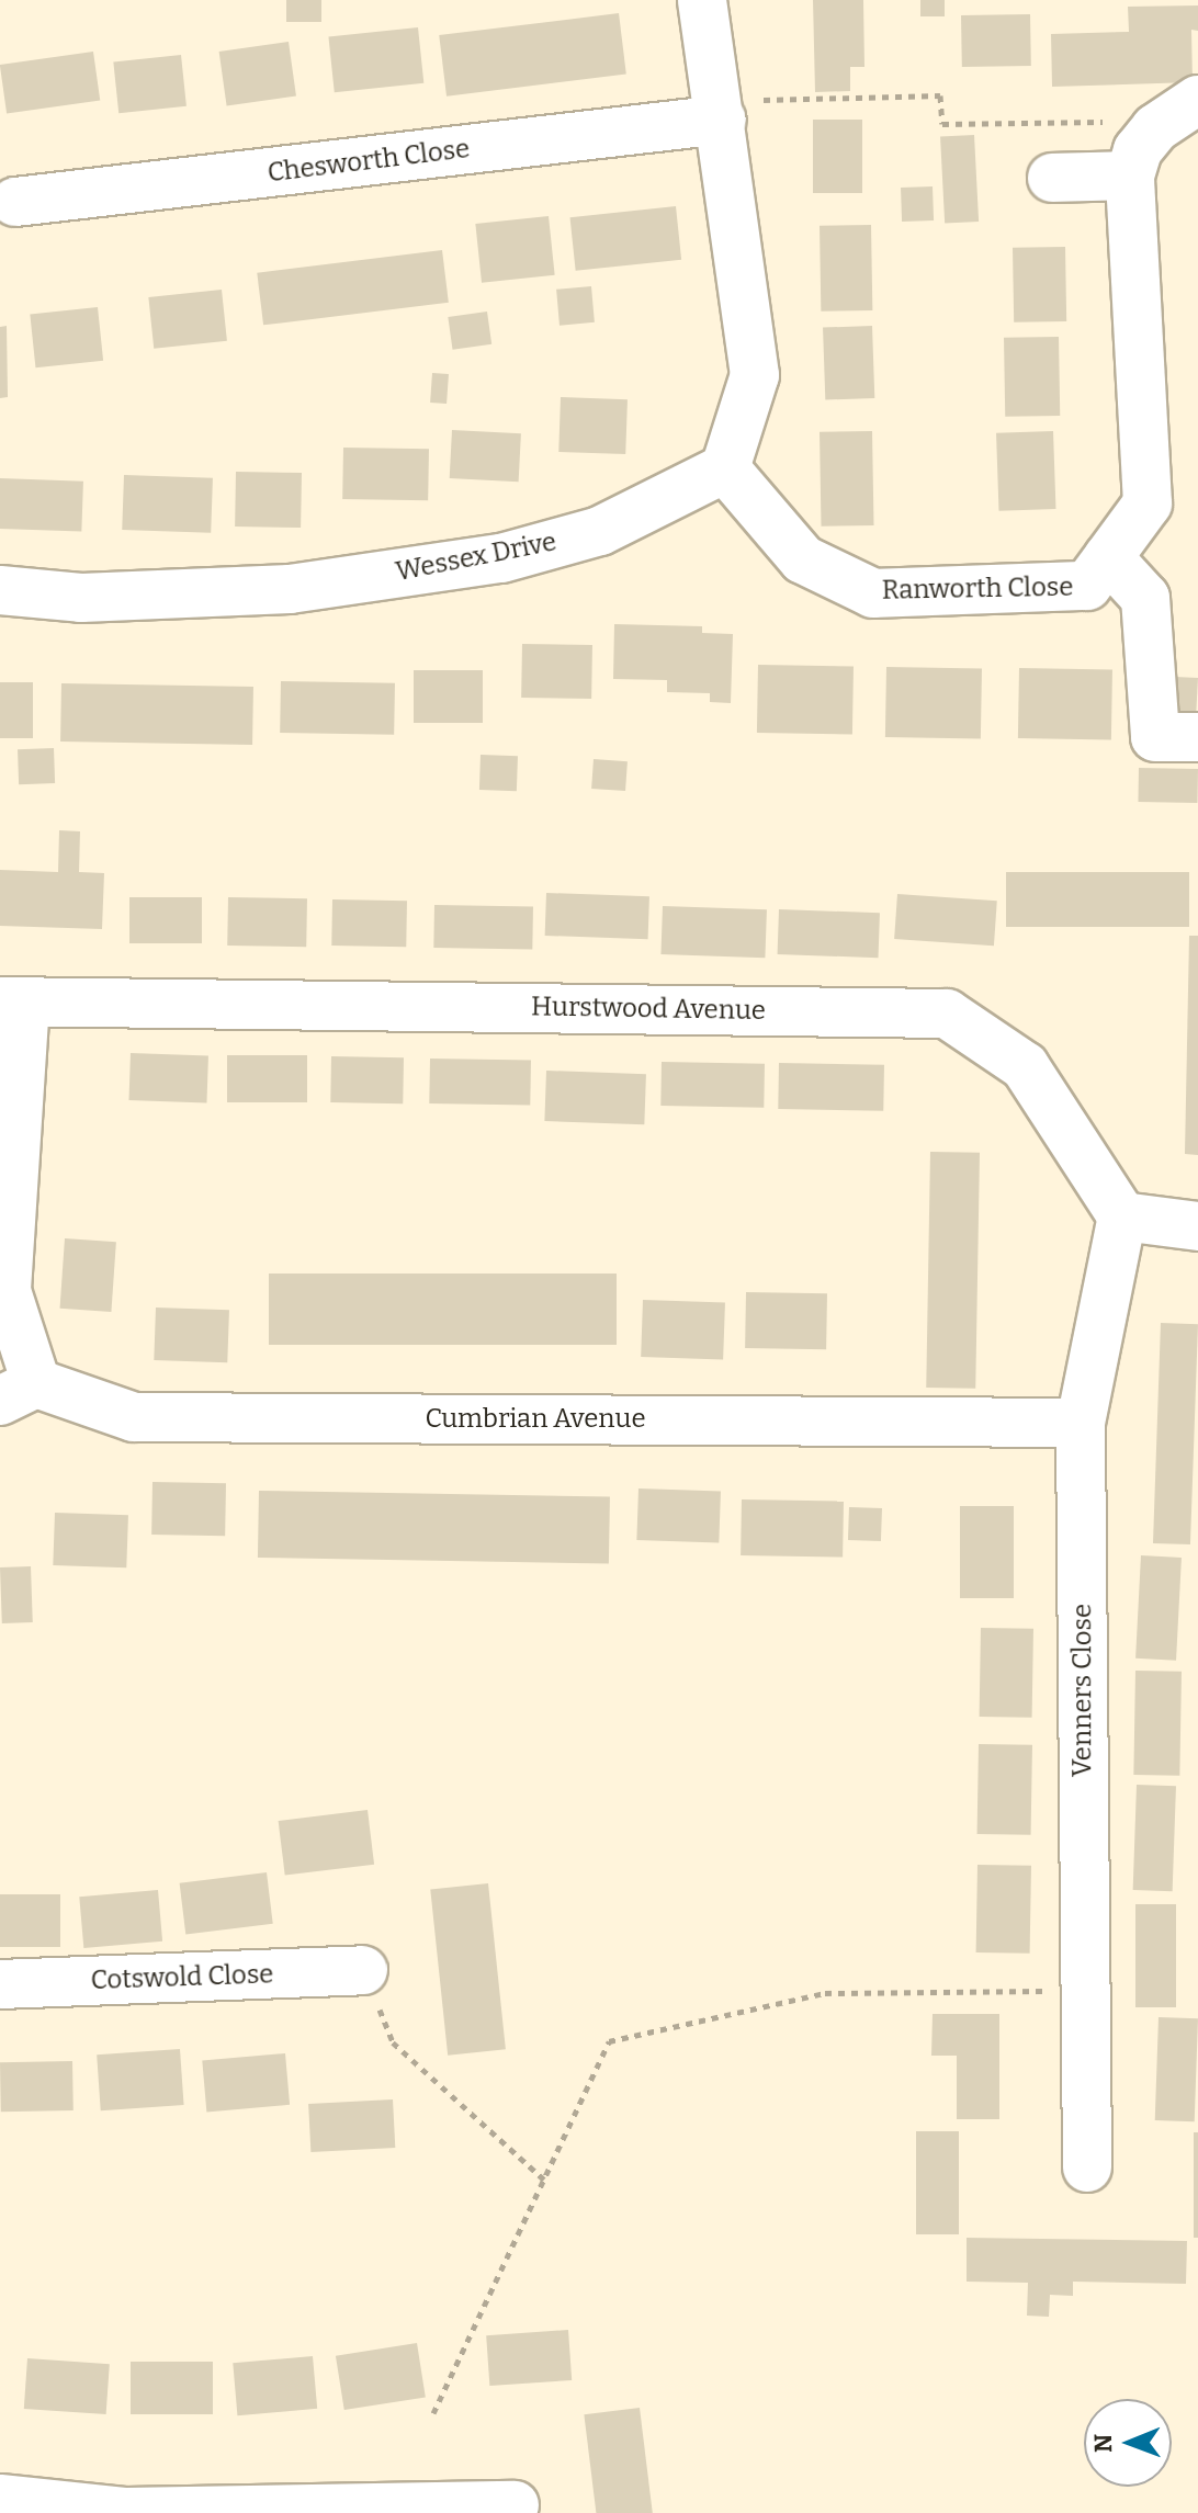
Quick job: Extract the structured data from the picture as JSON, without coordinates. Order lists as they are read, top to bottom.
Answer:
{
  "streets": {
    "street": [
      "Chesworth Close",
      "Wessex Drive",
      "Ranworth Close",
      "Hurstwood Avenue",
      "Cumbrian Avenue",
      "Venners Close",
      "Cotswold Close"
    ]
  },
  "crossings": [
    ["Wessex Drive", "Ranworth Close"],
    ["Hurstwood Avenue", "Venners Close"],
    ["Cumbrian Avenue", "Venners Close"]
  ],
  "north": "left"
}
